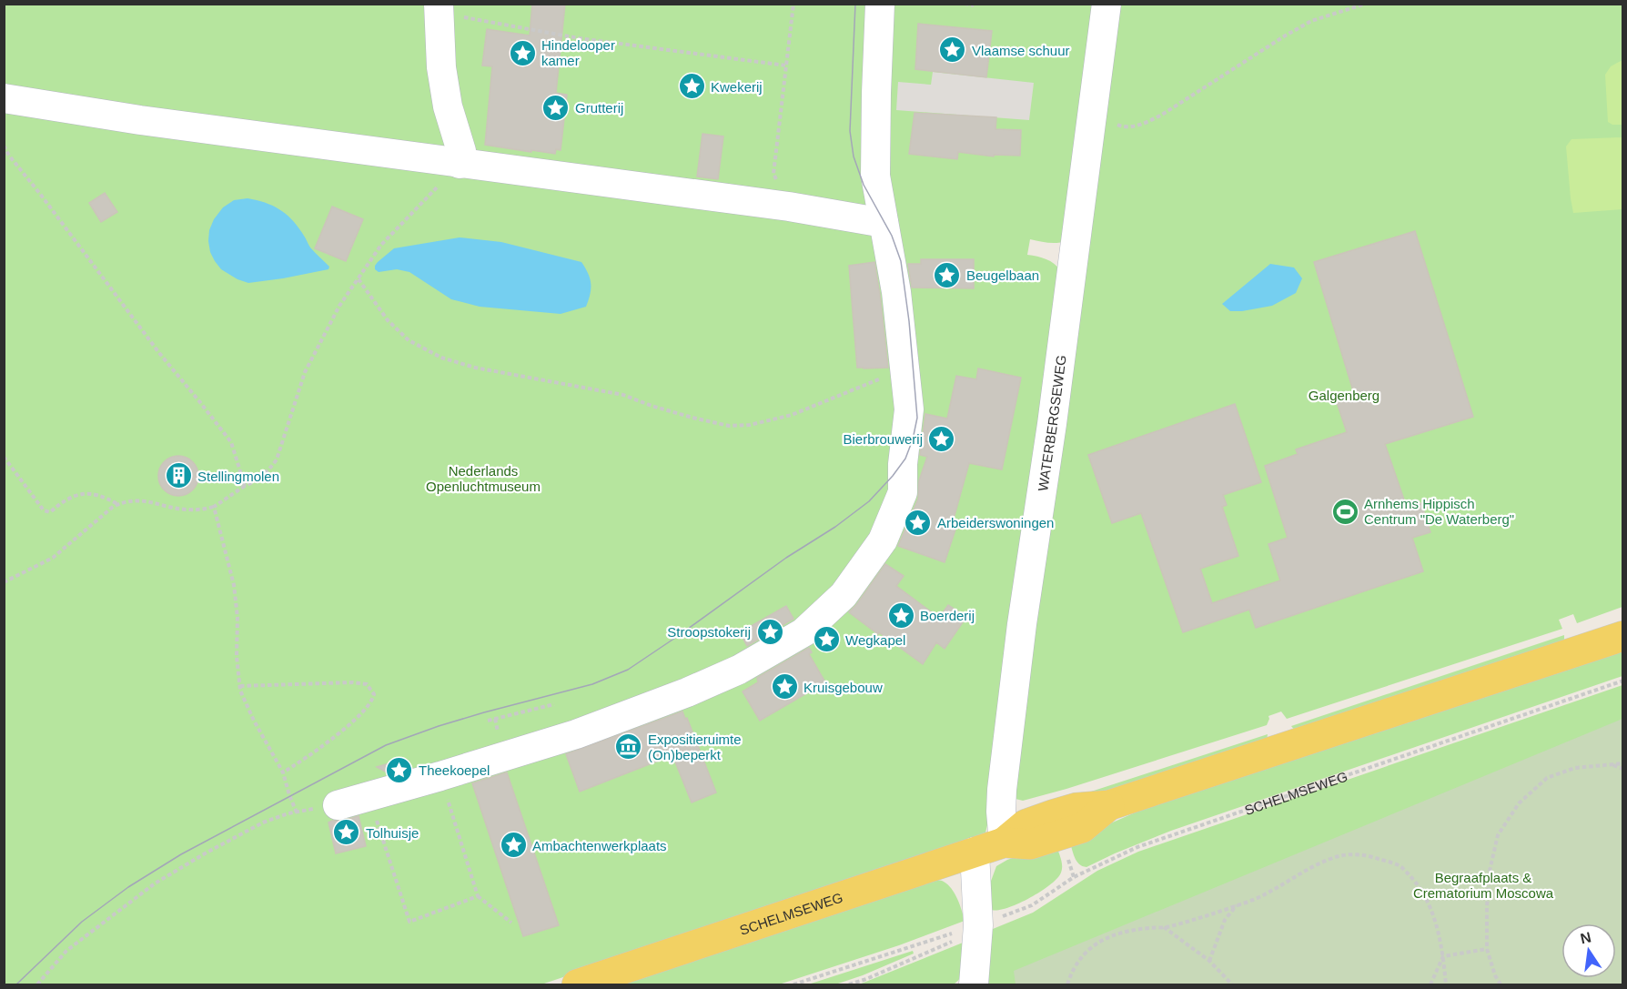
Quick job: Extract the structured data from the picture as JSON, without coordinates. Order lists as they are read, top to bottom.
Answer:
{
  "streets": {
    "main road": ["SCHELMSEWEG"],
    "street": ["WATERBERGSEWEG"]
  },
  "crossings": [
    ["WATERBERGSEWEG", "SCHELMSEWEG"]
  ],
  "parks": ["Galgenberg", "Nederlands Openluchtmuseum", "Begraafplaats & Crematorium Moscowa"],
  "places": {
    "place": [
      "Vlaamse schuur",
      "Hindelooper kamer",
      "Kwekerij",
      "Grutterij",
      "Beugelbaan",
      "Bierbrouwerij",
      "Arbeiderswoningen",
      "Boerderij",
      "Stroopstokerij",
      "Wegkapel",
      "Kruisgebouw",
      "Theekoepel",
      "Tolhuisje",
      "Ambachtenwerkplaats"
    ],
    "building": ["Stellingmolen"],
    "sports": ["Arnhems Hippisch Centrum \"De Waterberg\""],
    "museum": ["Expositieruimte (On)beperkt"]
  },
  "north": "top"
}
